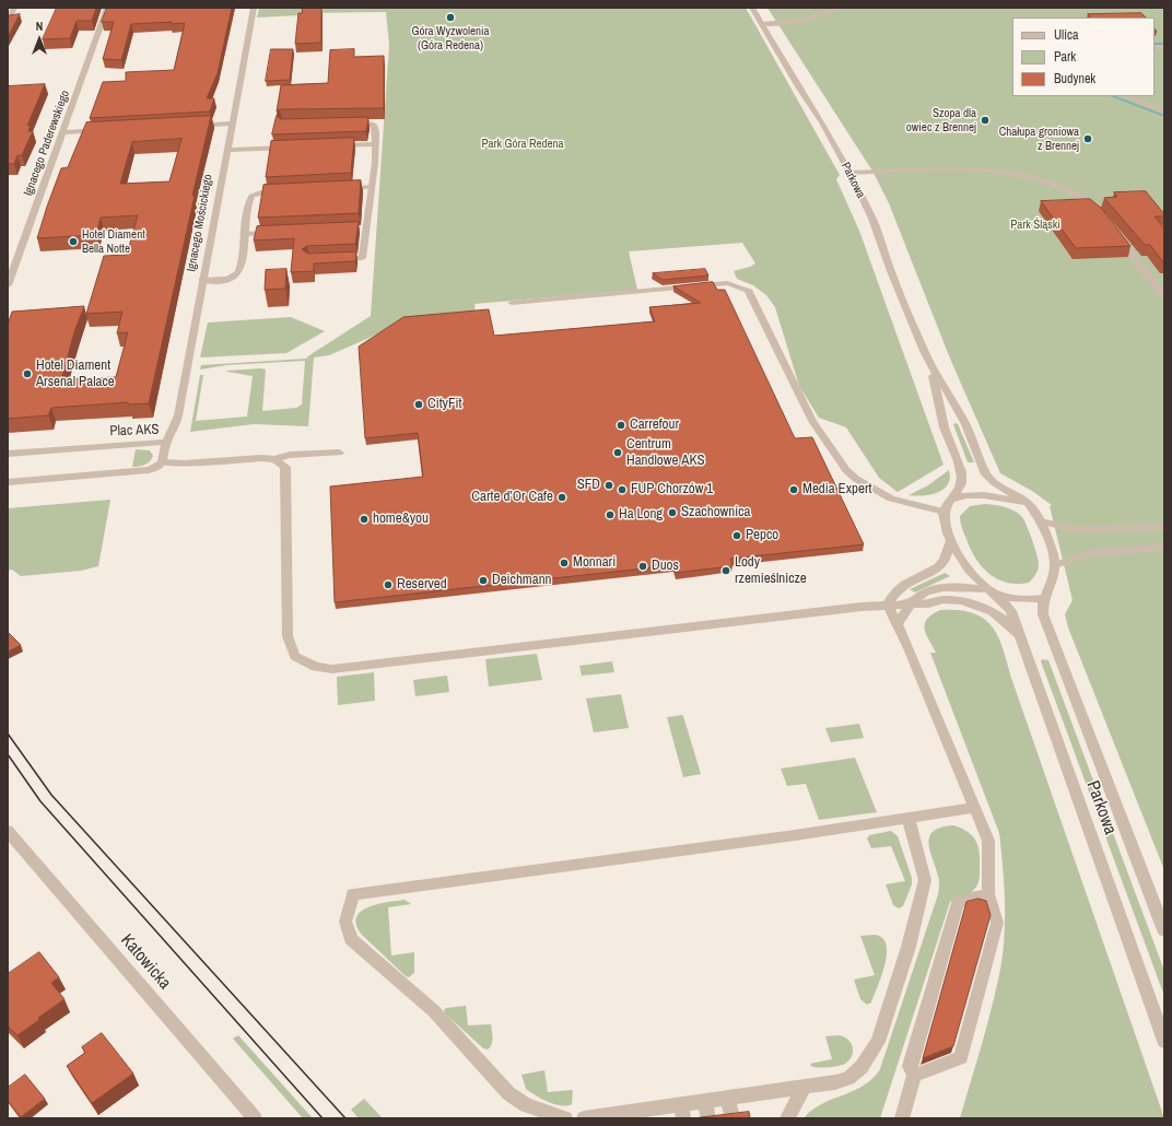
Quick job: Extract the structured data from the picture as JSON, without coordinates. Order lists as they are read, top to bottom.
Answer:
{
  "streets": {
    "street": [
      "Ignacego Paderewskiego",
      "Parkowa",
      "Ignacego Mościckiego",
      "Plac AKS",
      "Katowicka"
    ]
  },
  "crossings": [
    ["Ignacego Mościckiego", "Plac AKS"]
  ],
  "parks": ["Park Góra Redena", "Park Śląski"],
  "places": [
    "Góra Wyzwolenia (Góra Redena)",
    "Szopa dla owiec z Brennej",
    "Chałupa groniowa z Brennej",
    "Hotel Diament Bella Notte",
    "Hotel Diament Arsenal Palace",
    "CityFit",
    "Carrefour",
    "Centrum Handlowe AKS",
    "SFD",
    "FUP Chorzów 1",
    "Media Expert",
    "Carte d’Or Cafe",
    "Szachownica",
    "Ha Long",
    "home&you",
    "Pepco",
    "Monnari",
    "Duos",
    "Lody rzemieślnicze",
    "Deichmann",
    "Reserved"
  ],
  "legend": ["Ulica", "Park", "Budynek"],
  "north": "top"
}
